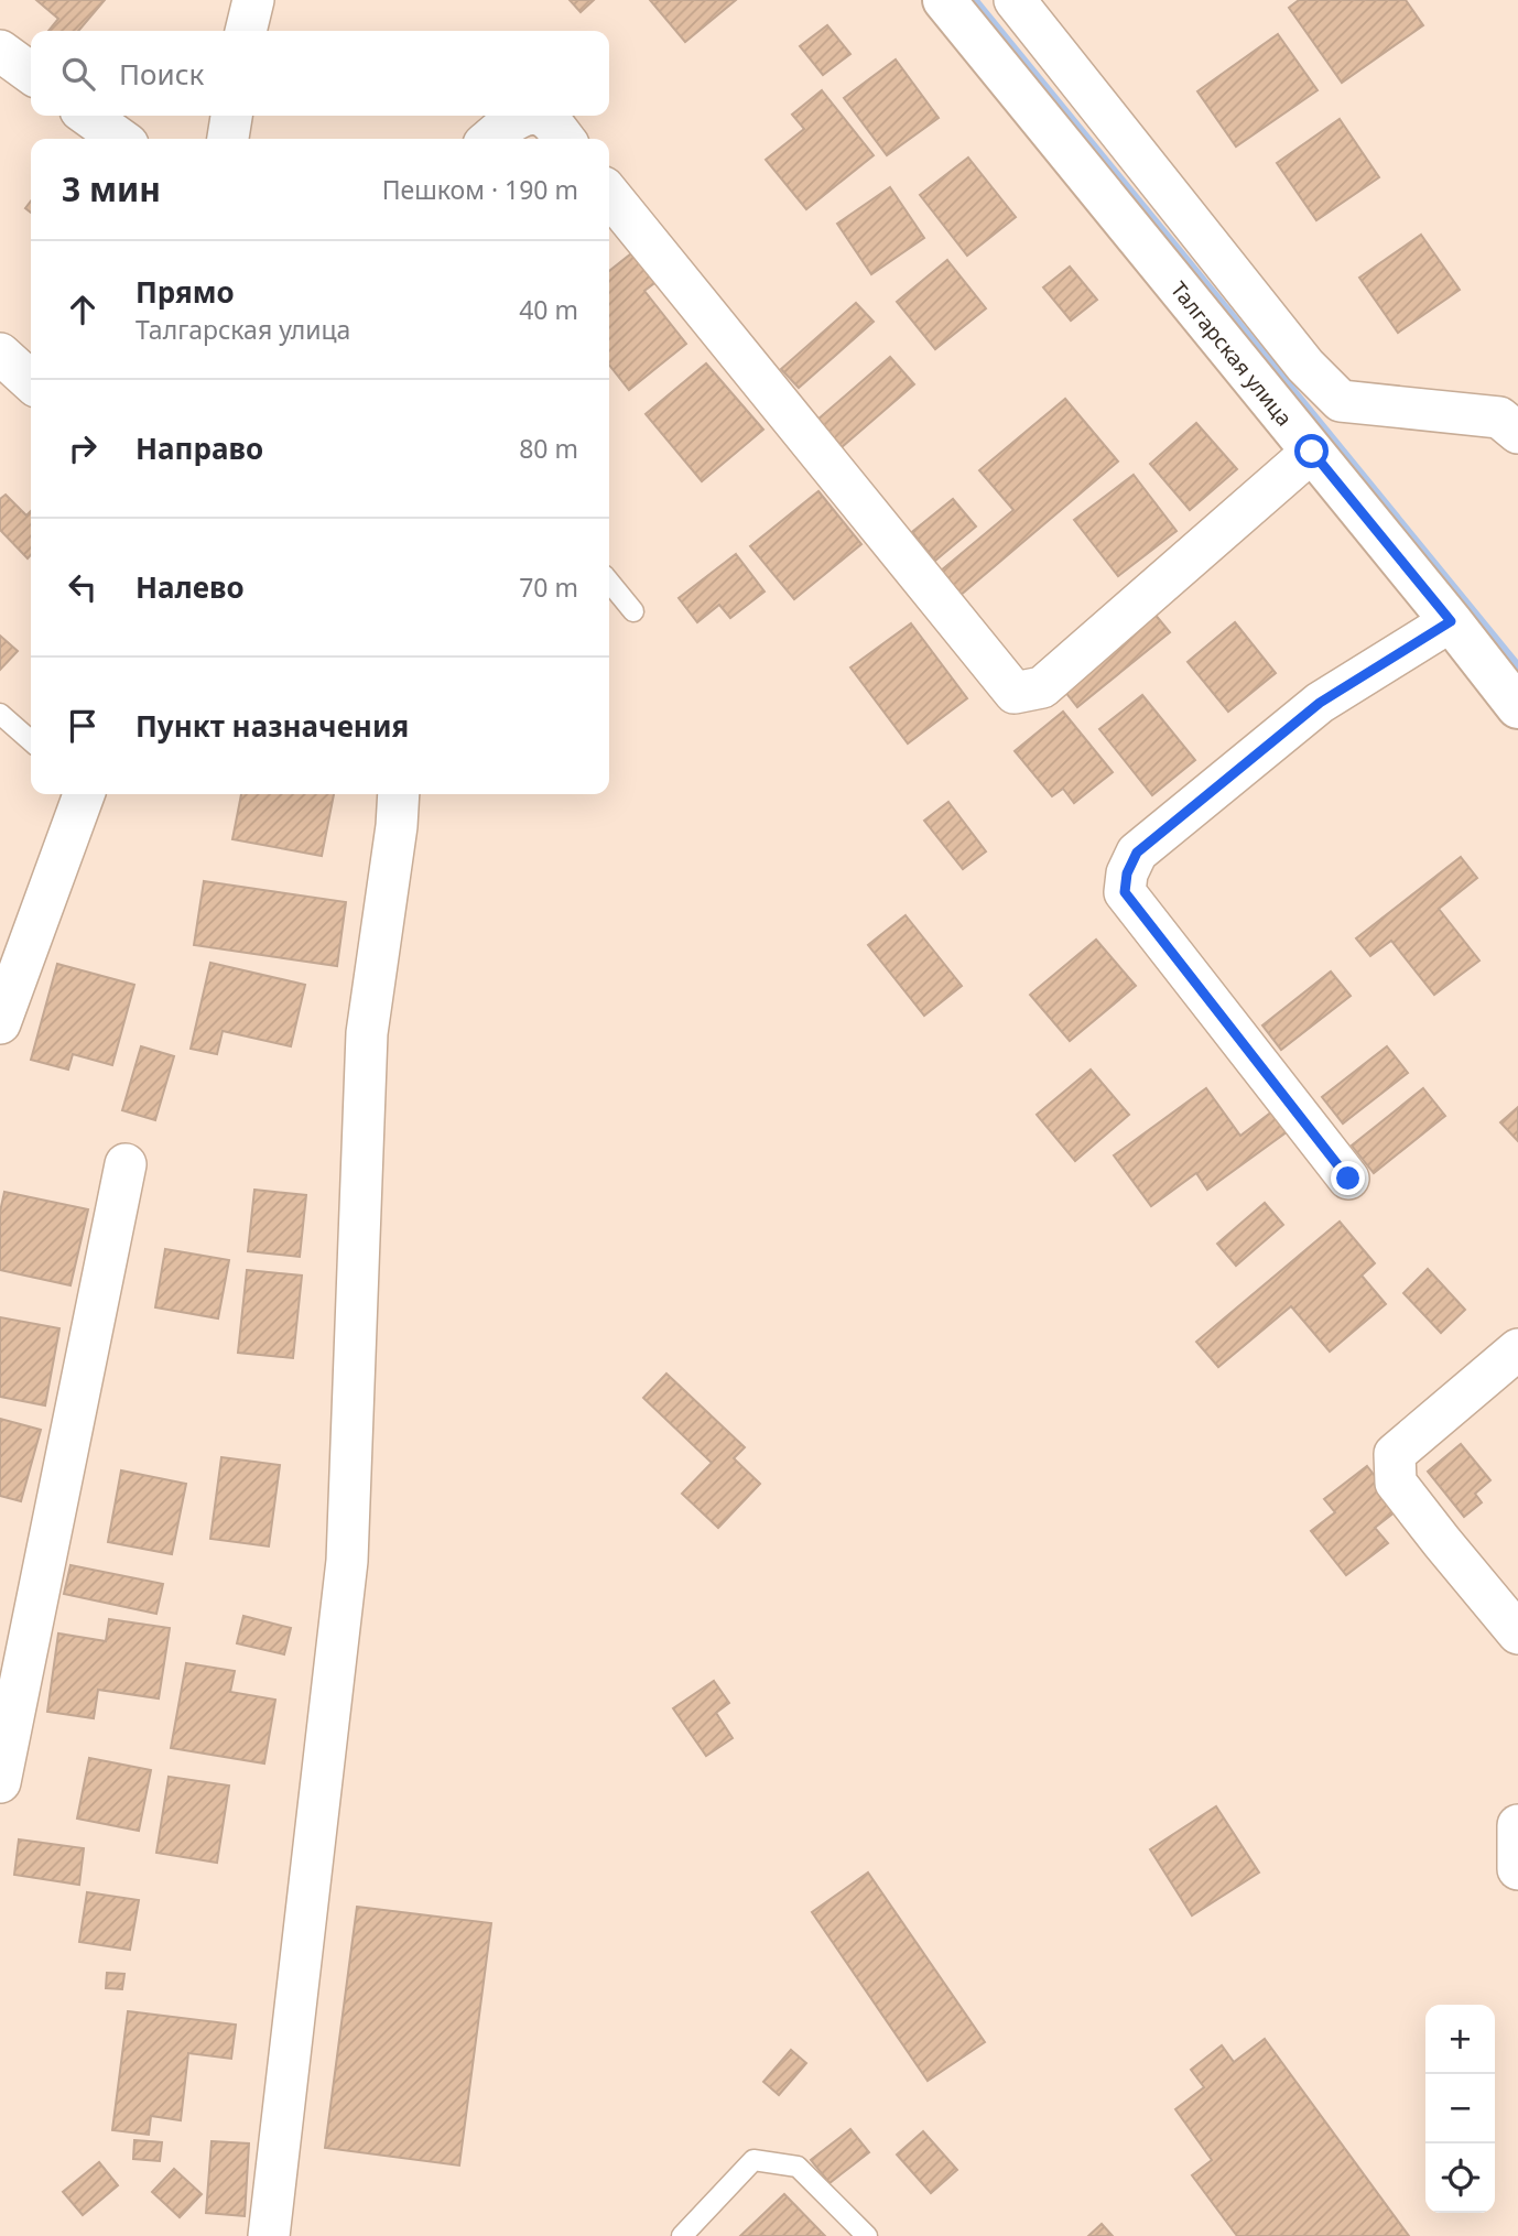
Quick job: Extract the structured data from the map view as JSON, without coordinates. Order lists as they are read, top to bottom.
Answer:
{
  "streets": {
    "street": ["Талгарская улица"]
  },
  "page": {
    "search": "Поиск",
    "heading": ["3 мин", "Пешком · 190 m"],
    "list": [
      ["Прямо", "Талгарская улица", "40 m"],
      ["Направо", "80 m"],
      ["Налево", "70 m"],
      "Пункт назначения"
    ],
    "map_buttons": ["+", "−"]
  }
}
